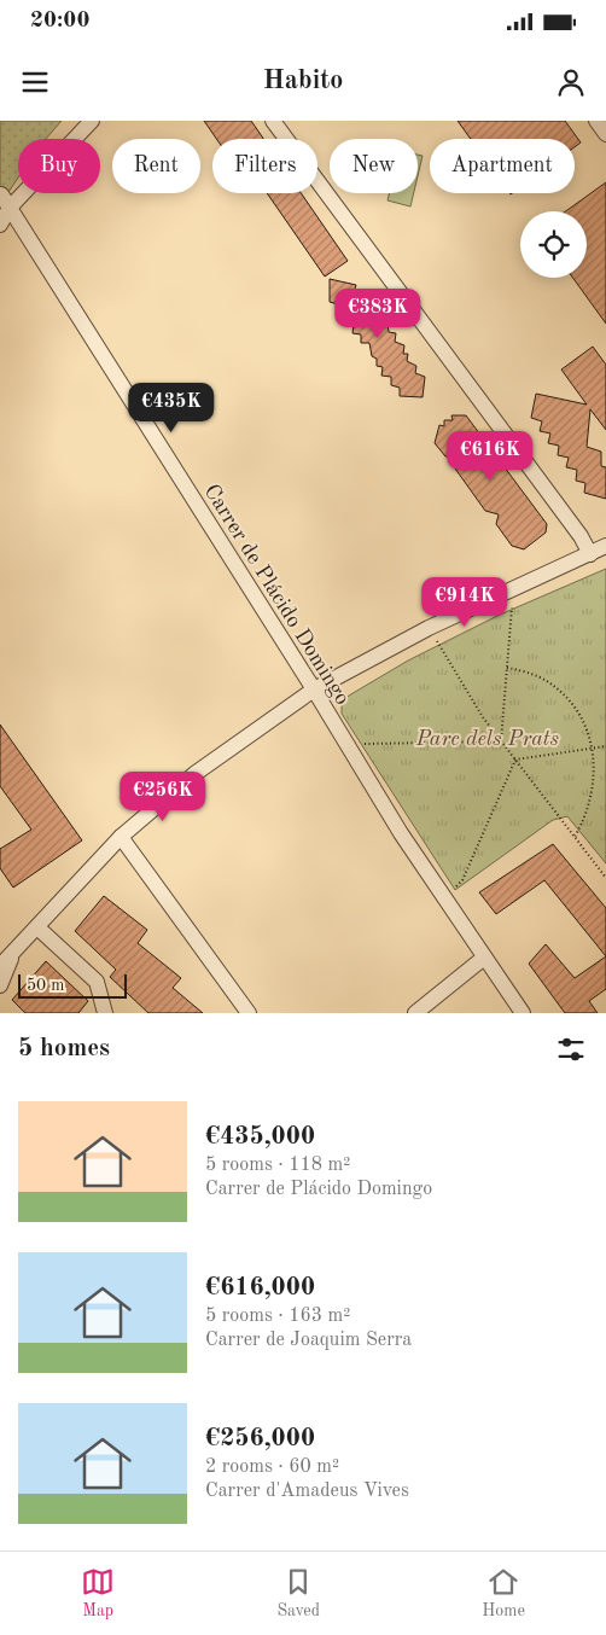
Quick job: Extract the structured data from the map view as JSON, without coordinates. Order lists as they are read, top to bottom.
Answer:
{
  "streets": {
    "street": ["Carrer de Plácido Domingo"]
  },
  "parks": ["Parc dels Prats"],
  "scale_bar": "50 m",
  "page": {
    "status": "20:00",
    "header": "Habito",
    "chip": [
      "Buy",
      "Rent",
      "Filters",
      "New",
      "Apartment"
    ],
    "price": [
      "€383K",
      "€435K",
      "€616K",
      "€914K",
      "€256K"
    ],
    "scale": "50 m",
    "heading": "5 homes",
    "list": [
      {
        "name": "€435,000",
        "note": "5 rooms · 118 m² · Carrer de Plácido Domingo"
      },
      {
        "name": "€616,000",
        "note": "5 rooms · 163 m² · Carrer de Joaquim Serra"
      },
      {
        "name": "€256,000",
        "note": "2 rooms · 60 m² · Carrer d'Amadeus Vives"
      }
    ],
    "tabs": ["Map", "Saved", "Home"]
  }
}
